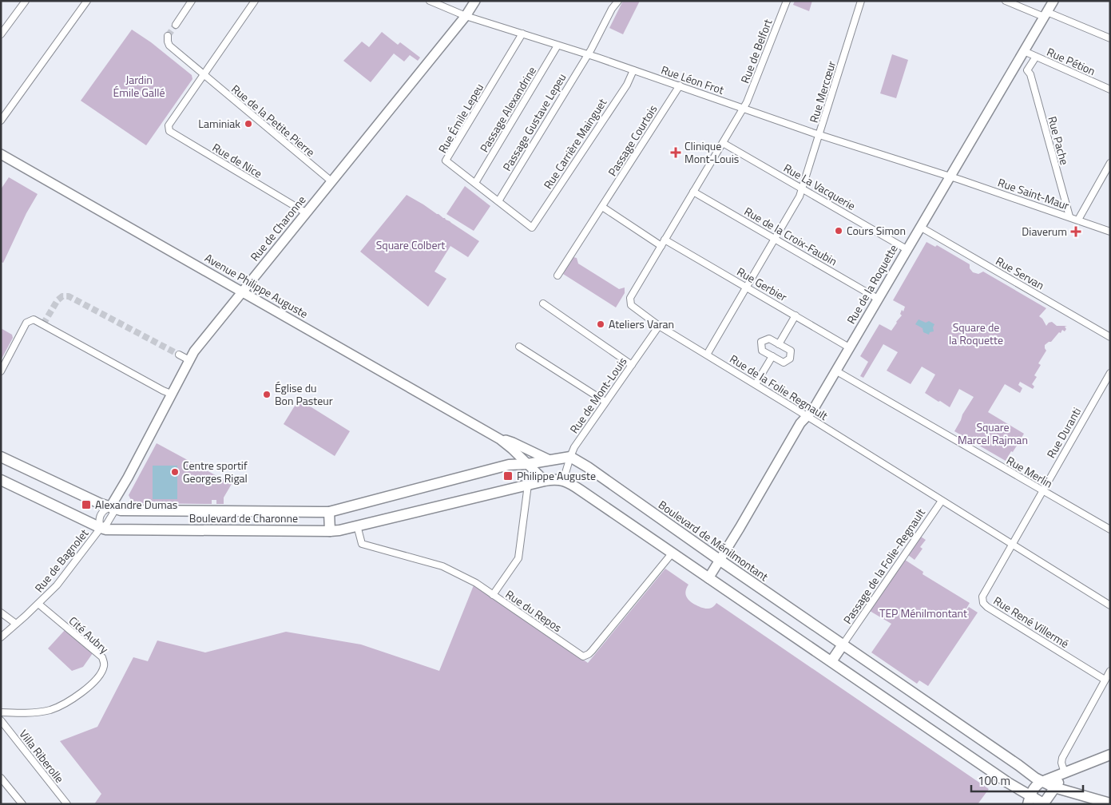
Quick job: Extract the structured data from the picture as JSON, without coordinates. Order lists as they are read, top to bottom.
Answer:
{
  "streets": {
    "main road": ["Boulevard de Charonne", "Boulevard de Ménilmontant"],
    "street": [
      "Rue de Belfort",
      "Rue Pétion",
      "Rue Léon Frot",
      "Rue Mercœur",
      "Passage Alexandrine",
      "Rue Émile Lepeu",
      "Rue de la Petite Pierre",
      "Passage Gustave Lepeu",
      "Passage Courtois",
      "Rue Pache",
      "Rue Carrière Mainguet",
      "Rue de Nice",
      "Rue La Vacquerie",
      "Rue Saint-Maur",
      "Rue de Charonne",
      "Rue de la Croix-Faubin",
      "Rue Servan",
      "Rue Gerbier",
      "Rue de la Roquette",
      "Avenue Philippe Auguste",
      "Rue de la Folie Regnault",
      "Rue de Mont-Louis",
      "Rue Duranti",
      "Rue Merlin",
      "Rue de Bagnolet",
      "Passage de la Folie-Regnault",
      "Rue du Repos",
      "Rue René Villermé",
      "Cité Aubry",
      "Villa Riberolle"
    ]
  },
  "crossings": [
    ["Rue de Belfort", "Rue Léon Frot"],
    ["Rue de Belfort", "Rue de la Folie Regnault"],
    ["Rue Pétion", "Rue de la Roquette"],
    ["Rue Léon Frot", "Rue Mercœur"],
    ["Rue Léon Frot", "Passage Alexandrine"],
    ["Rue Léon Frot", "Rue Émile Lepeu"],
    ["Rue Léon Frot", "Passage Gustave Lepeu"],
    ["Rue Léon Frot", "Passage Courtois"],
    ["Rue Léon Frot", "Rue Carrière Mainguet"],
    ["Rue Léon Frot", "Rue Saint-Maur"],
    ["Rue Léon Frot", "Rue de Charonne"],
    ["Rue Léon Frot", "Rue de la Roquette"],
    ["Rue Léon Frot", "Rue de la Folie Regnault"],
    ["Rue Mercœur", "Rue La Vacquerie"],
    ["Rue Mercœur", "Rue de la Croix-Faubin"],
    ["Rue Mercœur", "Rue Gerbier"],
    ["Rue Mercœur", "Rue de la Folie Regnault"],
    ["Passage Alexandrine", "Rue Émile Lepeu"],
    ["Rue Émile Lepeu", "Passage Gustave Lepeu"],
    ["Rue Émile Lepeu", "Rue Carrière Mainguet"],
    ["Rue de la Petite Pierre", "Rue de Nice"],
    ["Rue de la Petite Pierre", "Rue de Charonne"],
    ["Rue Pache", "Rue Saint-Maur"],
    ["Rue de Nice", "Rue de Charonne"],
    ["Rue La Vacquerie", "Rue de la Roquette"],
    ["Rue La Vacquerie", "Rue de la Folie Regnault"],
    ["Rue Saint-Maur", "Rue de la Roquette"],
    ["Rue de Charonne", "Avenue Philippe Auguste"],
    ["Rue de Charonne", "Boulevard de Charonne"],
    ["Rue de Charonne", "Rue de Bagnolet"],
    ["Rue de la Croix-Faubin", "Rue de la Roquette"],
    ["Rue de la Croix-Faubin", "Rue de la Folie Regnault"],
    ["Rue Servan", "Rue de la Roquette"],
    ["Rue Gerbier", "Rue de la Roquette"],
    ["Rue Gerbier", "Rue de la Folie Regnault"],
    ["Rue de la Roquette", "Rue de la Folie Regnault"],
    ["Rue de la Roquette", "Rue Merlin"],
    ["Rue de la Roquette", "Boulevard de Ménilmontant"],
    ["Avenue Philippe Auguste", "Boulevard de Charonne"],
    ["Rue de la Folie Regnault", "Rue de Mont-Louis"],
    ["Rue de la Folie Regnault", "Rue Duranti"],
    ["Rue de la Folie Regnault", "Passage de la Folie-Regnault"],
    ["Rue de la Folie Regnault", "Rue René Villermé"],
    ["Rue de Mont-Louis", "Boulevard de Charonne"],
    ["Rue de Mont-Louis", "Boulevard de Ménilmontant"],
    ["Rue Duranti", "Rue Merlin"],
    ["Rue Duranti", "Rue René Villermé"],
    ["Boulevard de Charonne", "Boulevard de Ménilmontant"],
    ["Boulevard de Charonne", "Rue de Bagnolet"],
    ["Boulevard de Charonne", "Rue du Repos"],
    ["Boulevard de Ménilmontant", "Passage de la Folie-Regnault"],
    ["Rue de Bagnolet", "Cité Aubry"]
  ],
  "parks": [
    "Jardin Émile Gallé",
    "Square Colbert",
    "Square de la Roquette",
    "Square Marcel Rajman",
    "TEP Ménilmontant"
  ],
  "places": {
    "other": [
      "Laminiak",
      "Cours Simon",
      "Ateliers Varan",
      "Église du Bon Pasteur",
      "Centre sportif Georges Rigal"
    ],
    "health": ["Clinique Mont-Louis", "Diaverum"],
    "transit": ["Philippe Auguste", "Alexandre Dumas"]
  },
  "scale_bar": "100 m"
}
